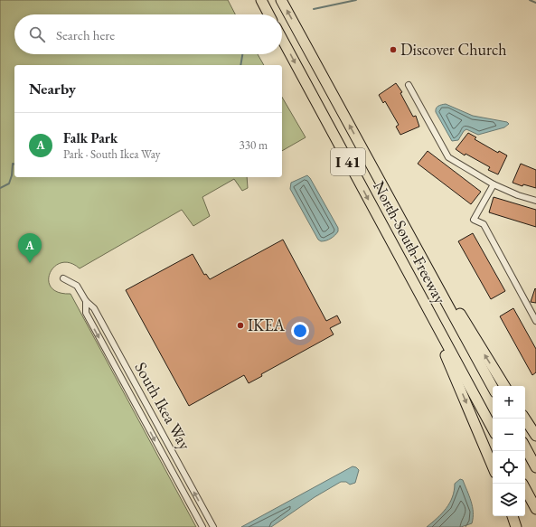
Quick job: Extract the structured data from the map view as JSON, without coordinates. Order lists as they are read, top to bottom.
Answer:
{
  "streets": {
    "highway": ["I 41", "North-South Freeway"],
    "street": ["South Ikea Way"]
  },
  "places": ["Discover Church", "IKEA"],
  "page": {
    "search": "Search here",
    "heading": "Nearby",
    "list": [
      {
        "mark": "A",
        "name": "Falk Park",
        "note": "Park · South Ikea Way",
        "value": "330 m"
      }
    ],
    "pins": "A",
    "map_buttons": ["+", "−"]
  }
}
